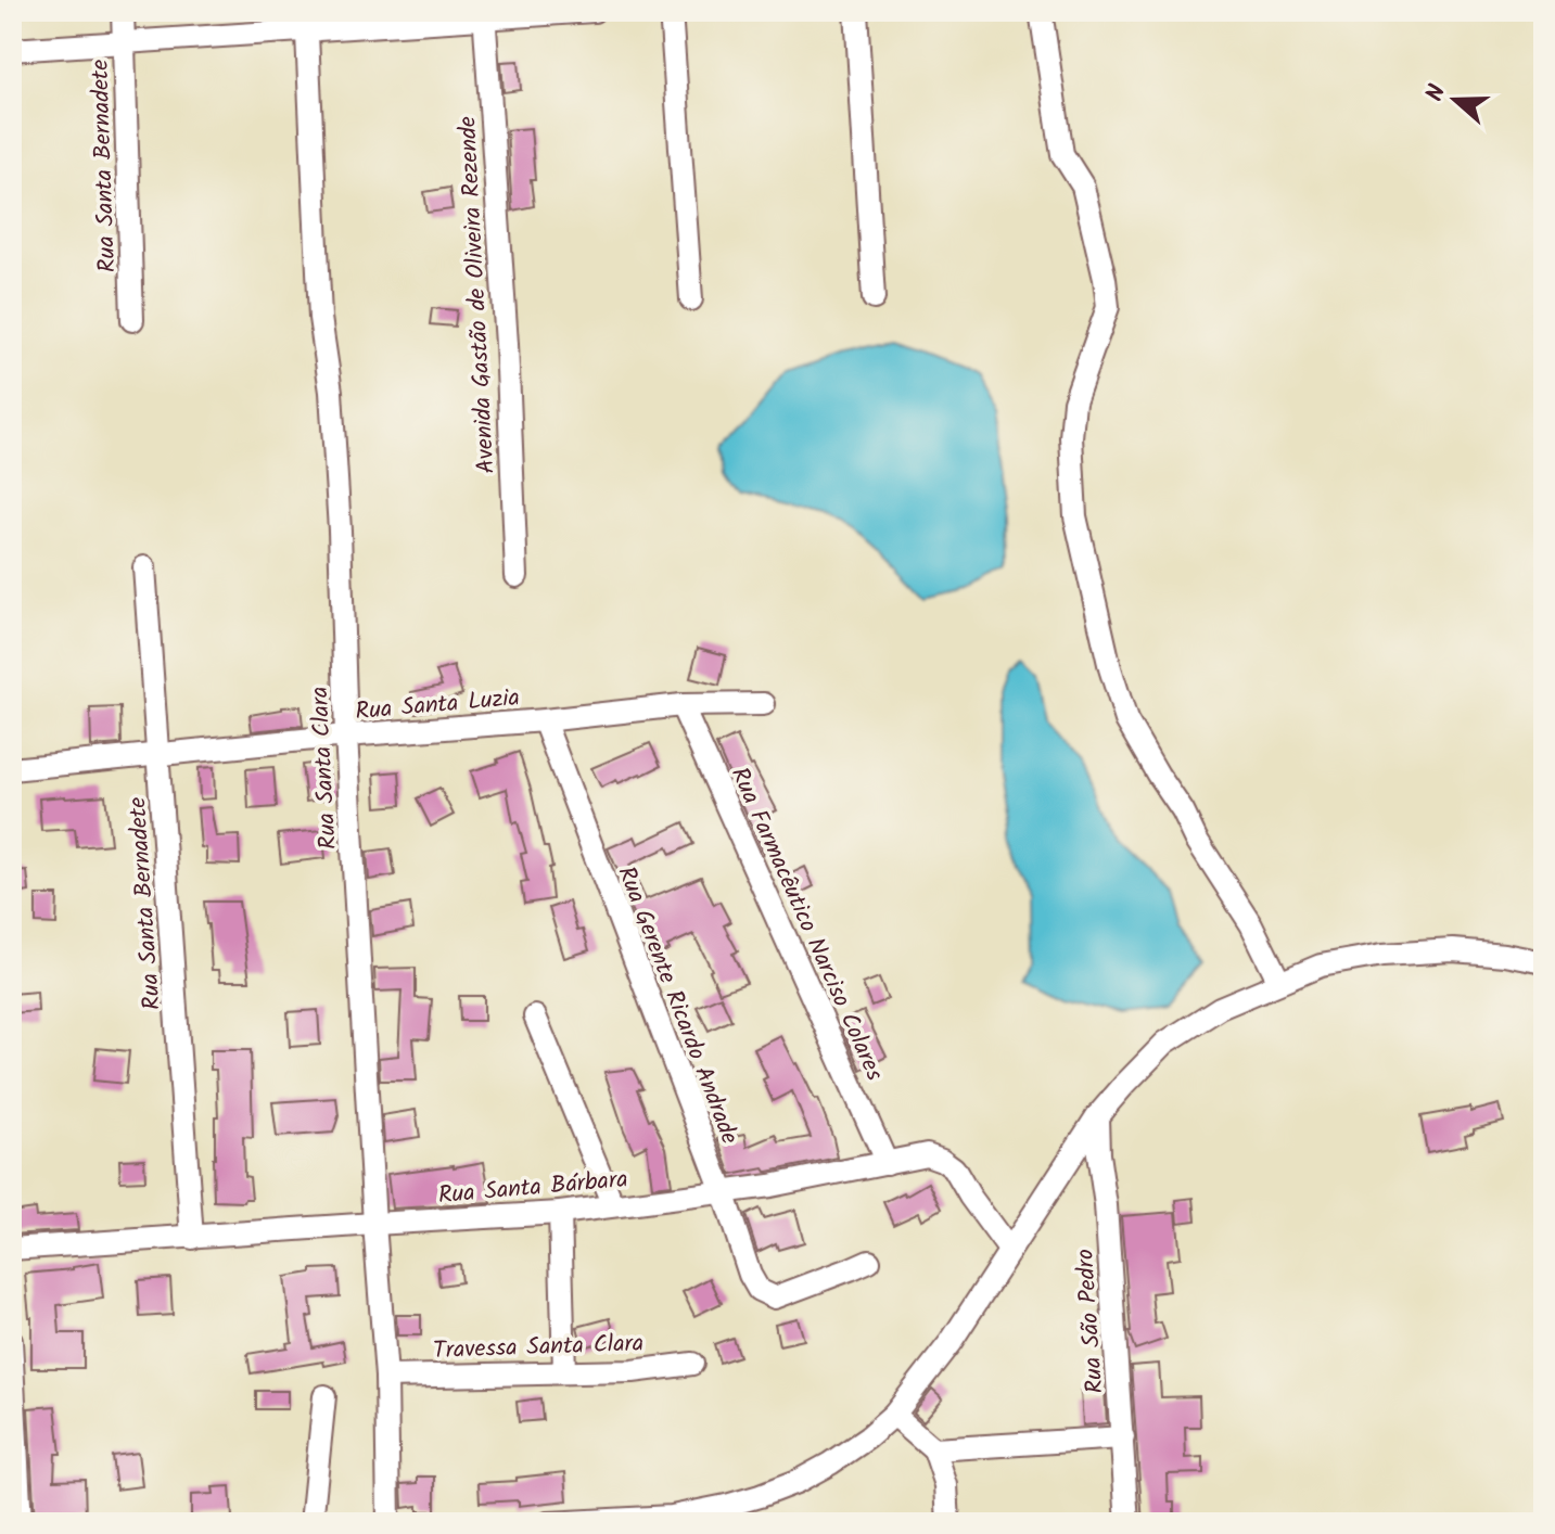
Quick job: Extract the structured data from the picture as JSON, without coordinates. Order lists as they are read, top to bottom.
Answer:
{
  "streets": {
    "street": [
      "Rua Santa Bernadete",
      "Avenida Gastão de Oliveira Rezende",
      "Rua Santa Luzia",
      "Rua Santa Clara",
      "Rua Farmacêutico Narciso Colares",
      "Rua Gerente Ricardo Andrade",
      "Rua Santa Bárbara",
      "Rua São Pedro",
      "Travessa Santa Clara"
    ]
  },
  "crossings": [
    ["Rua Santa Bernadete", "Rua Santa Luzia"],
    ["Rua Santa Bernadete", "Rua Santa Bárbara"],
    ["Rua Santa Luzia", "Rua Santa Clara"],
    ["Rua Santa Luzia", "Rua Farmacêutico Narciso Colares"],
    ["Rua Santa Luzia", "Rua Gerente Ricardo Andrade"],
    ["Rua Santa Clara", "Rua Santa Bárbara"],
    ["Rua Santa Clara", "Travessa Santa Clara"],
    ["Rua Farmacêutico Narciso Colares", "Rua Santa Bárbara"],
    ["Rua Gerente Ricardo Andrade", "Rua Santa Bárbara"]
  ],
  "north": "left"
}
